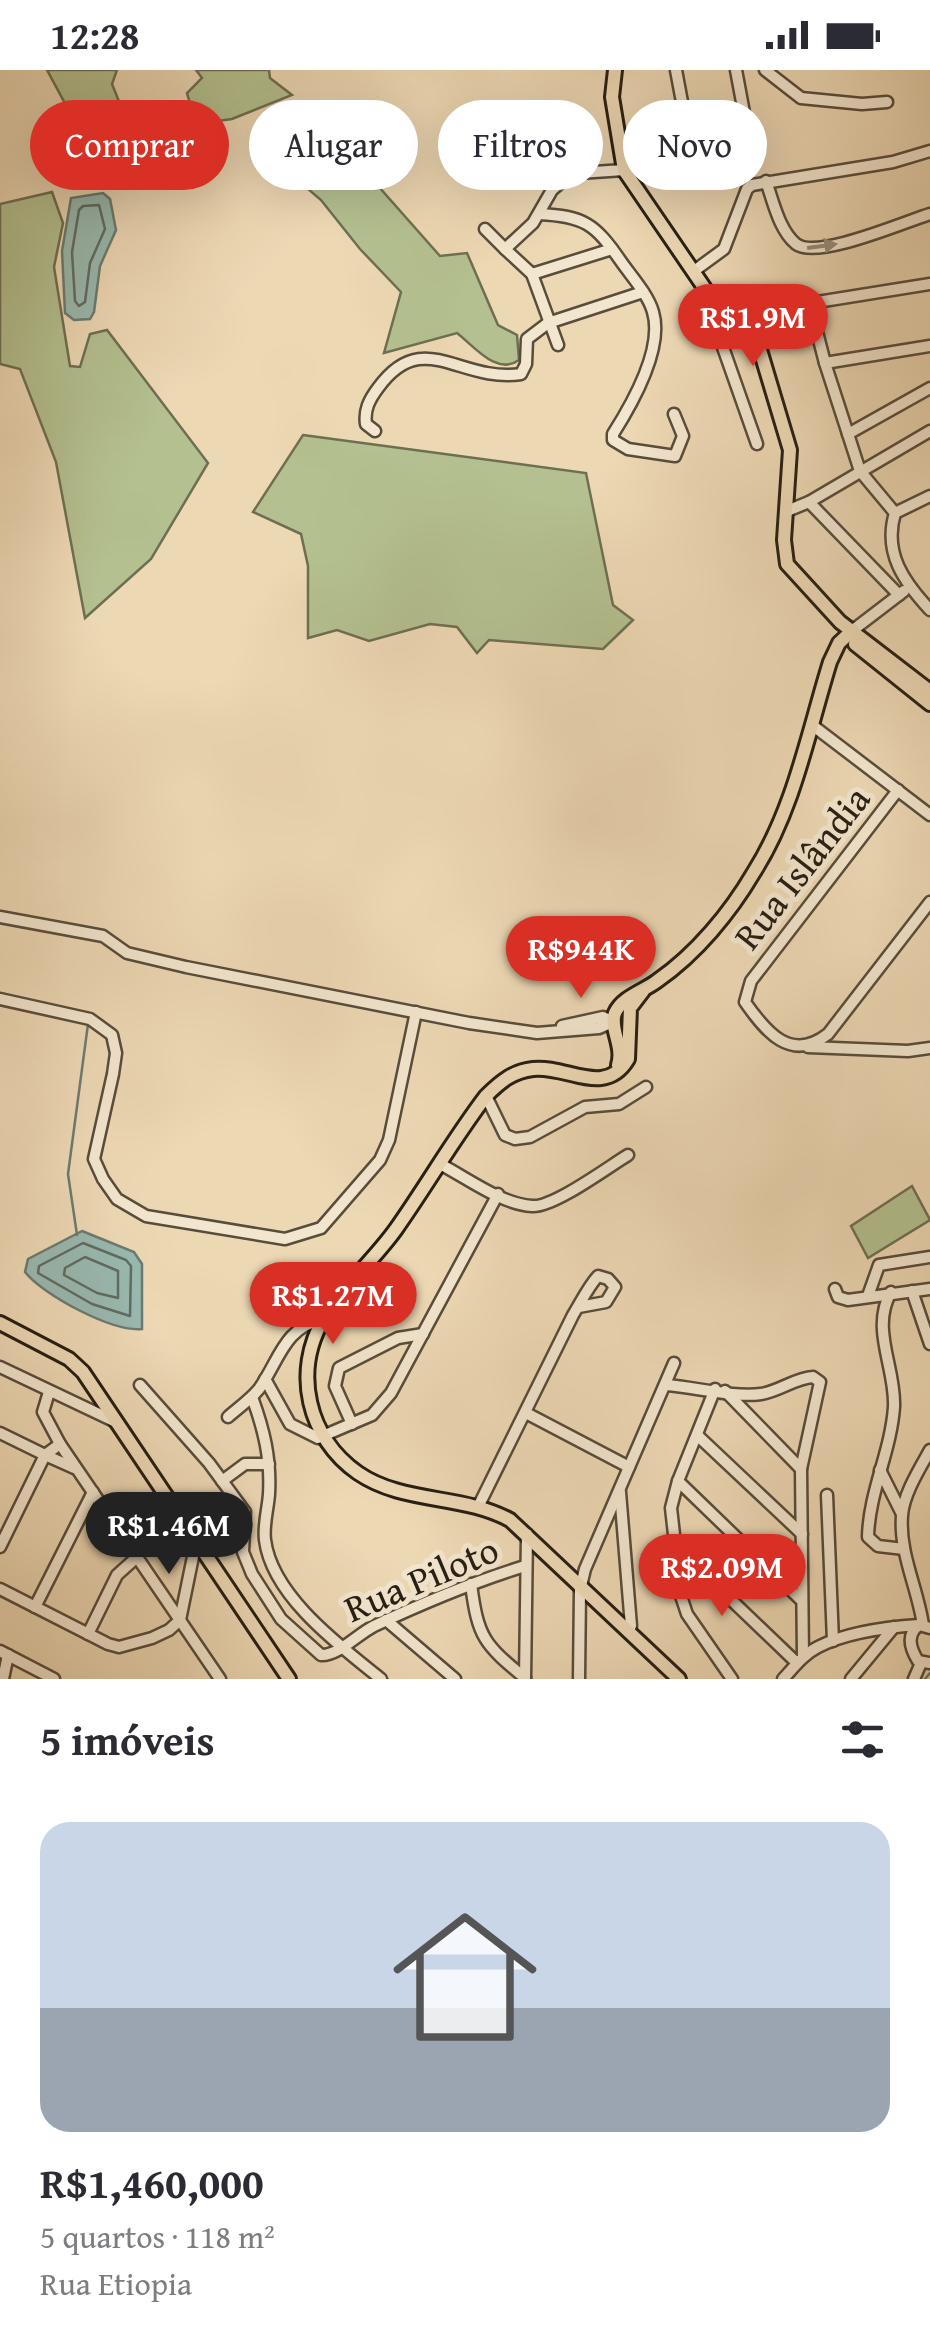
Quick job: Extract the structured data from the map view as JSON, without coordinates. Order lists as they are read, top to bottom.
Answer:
{
  "streets": {
    "street": ["Rua Islândia", "Rua Piloto"]
  },
  "page": {
    "status": "12:28",
    "chip": [
      "Comprar",
      "Alugar",
      "Filtros",
      "Novo"
    ],
    "price": [
      "R$1.9M",
      "R$944K",
      "R$1.27M",
      "R$1.46M",
      "R$2.09M"
    ],
    "heading": "5 imóveis",
    "list": [
      {
        "name": "R$1,460,000",
        "note": "5 quartos · 118 m² · Rua Etiopia"
      }
    ]
  }
}
